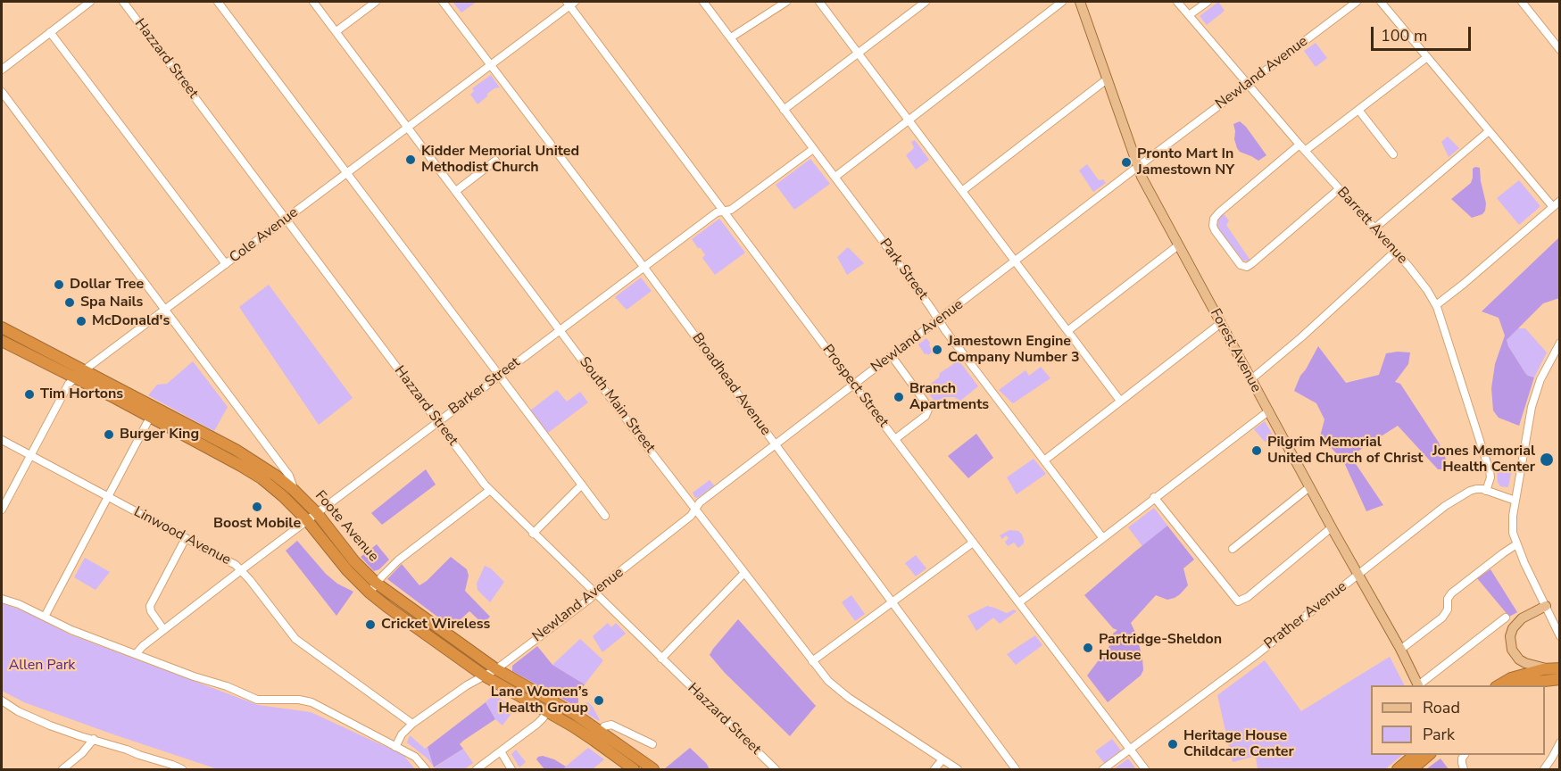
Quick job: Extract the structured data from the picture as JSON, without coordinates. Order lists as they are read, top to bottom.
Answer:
{
  "streets": {
    "highway": ["Foote Avenue"],
    "main road": ["Forest Avenue"],
    "street": [
      "Hazzard Street",
      "Newland Avenue",
      "Barrett Avenue",
      "Cole Avenue",
      "Park Street",
      "Broadhead Avenue",
      "Barker Street",
      "Prospect Street",
      "South Main Street",
      "Linwood Avenue",
      "Prather Avenue"
    ]
  },
  "crossings": [
    ["Hazzard Street", "Newland Avenue"],
    ["Hazzard Street", "Cole Avenue"],
    ["Hazzard Street", "Barker Street"],
    ["Newland Avenue", "Barrett Avenue"],
    ["Newland Avenue", "Park Street"],
    ["Newland Avenue", "Forest Avenue"],
    ["Newland Avenue", "Broadhead Avenue"],
    ["Newland Avenue", "Prospect Street"],
    ["Newland Avenue", "South Main Street"],
    ["Newland Avenue", "Foote Avenue"],
    ["Newland Avenue", "Linwood Avenue"],
    ["Barrett Avenue", "Prather Avenue"],
    ["Cole Avenue", "Broadhead Avenue"],
    ["Cole Avenue", "Prospect Street"],
    ["Cole Avenue", "South Main Street"],
    ["Cole Avenue", "Foote Avenue"],
    ["Cole Avenue", "Linwood Avenue"],
    ["Park Street", "Barker Street"],
    ["Forest Avenue", "Prather Avenue"],
    ["Broadhead Avenue", "Barker Street"],
    ["Barker Street", "Prospect Street"],
    ["Barker Street", "South Main Street"],
    ["Barker Street", "Foote Avenue"],
    ["Barker Street", "Linwood Avenue"],
    ["Prospect Street", "Prather Avenue"]
  ],
  "parks": ["Allen Park"],
  "places": [
    "Kidder Memorial United Methodist Church",
    "Pronto Mart In Jamestown NY",
    "Dollar Tree",
    "Spa Nails",
    "McDonald's",
    "Jamestown Engine Company Number 3",
    "Tim Hortons",
    "Branch Apartments",
    "Burger King",
    "Pilgrim Memorial United Church of Christ",
    "Jones Memorial Health Center",
    "Boost Mobile",
    "Cricket Wireless",
    "Partridge-Sheldon House",
    "Lane Women’s Health Group",
    "Heritage House Childcare Center"
  ],
  "legend": ["Road", "Park"],
  "scale_bar": "100 m"
}
